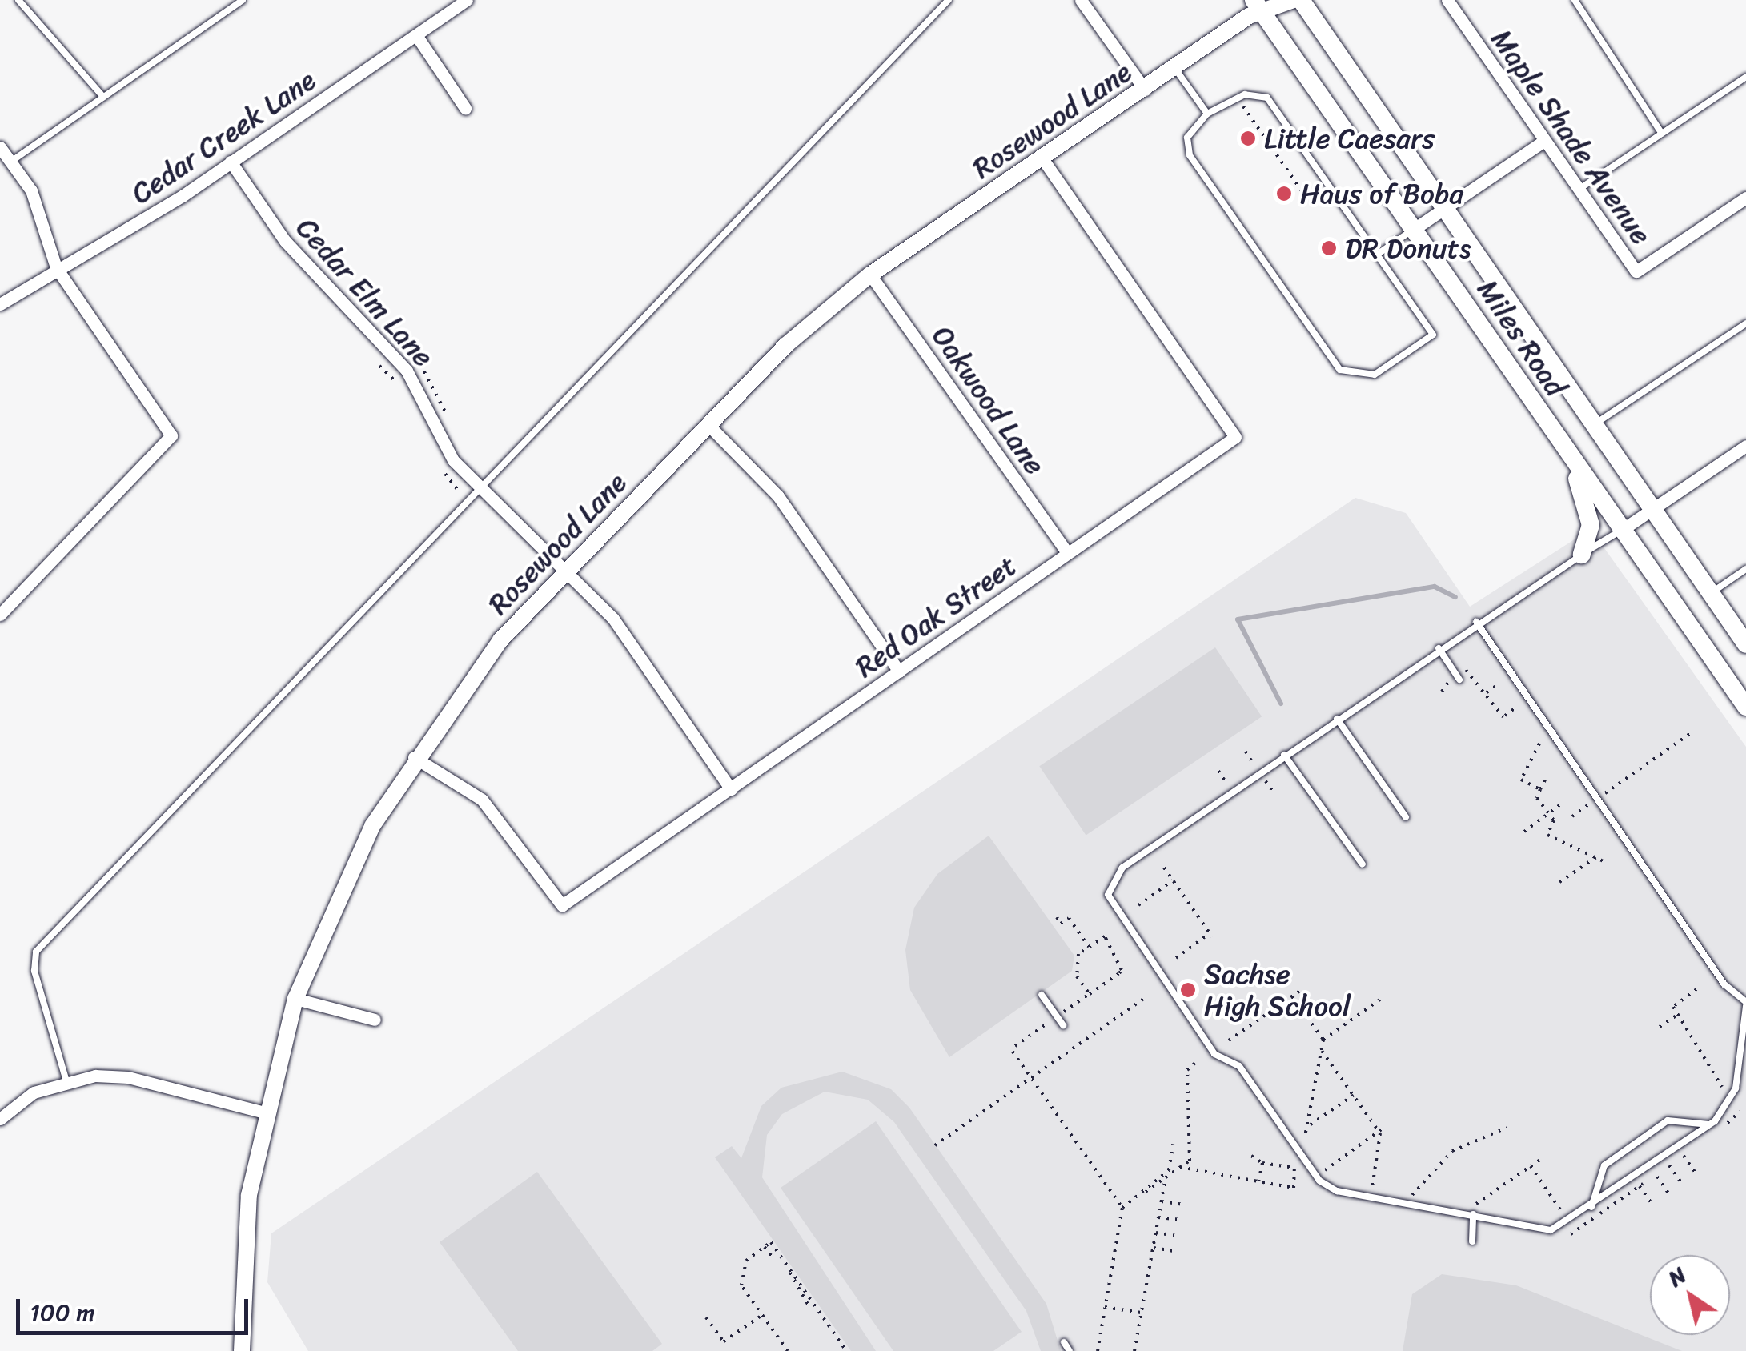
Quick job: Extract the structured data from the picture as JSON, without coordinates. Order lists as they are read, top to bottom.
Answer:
{
  "streets": {
    "main road": ["Miles Road"],
    "street": [
      "Rosewood Lane",
      "Cedar Creek Lane",
      "Maple Shade Avenue",
      "Cedar Elm Lane",
      "Oakwood Lane",
      "Red Oak Street"
    ]
  },
  "crossings": [
    ["Rosewood Lane", "Cedar Elm Lane"],
    ["Rosewood Lane", "Miles Road"],
    ["Rosewood Lane", "Oakwood Lane"],
    ["Rosewood Lane", "Red Oak Street"],
    ["Cedar Creek Lane", "Cedar Elm Lane"],
    ["Cedar Elm Lane", "Red Oak Street"],
    ["Oakwood Lane", "Red Oak Street"]
  ],
  "places": [
    "Little Caesars",
    "Haus of Boba",
    "DR Donuts",
    "Sachse High School"
  ],
  "scale_bar": "100 m",
  "north": "top left"
}
